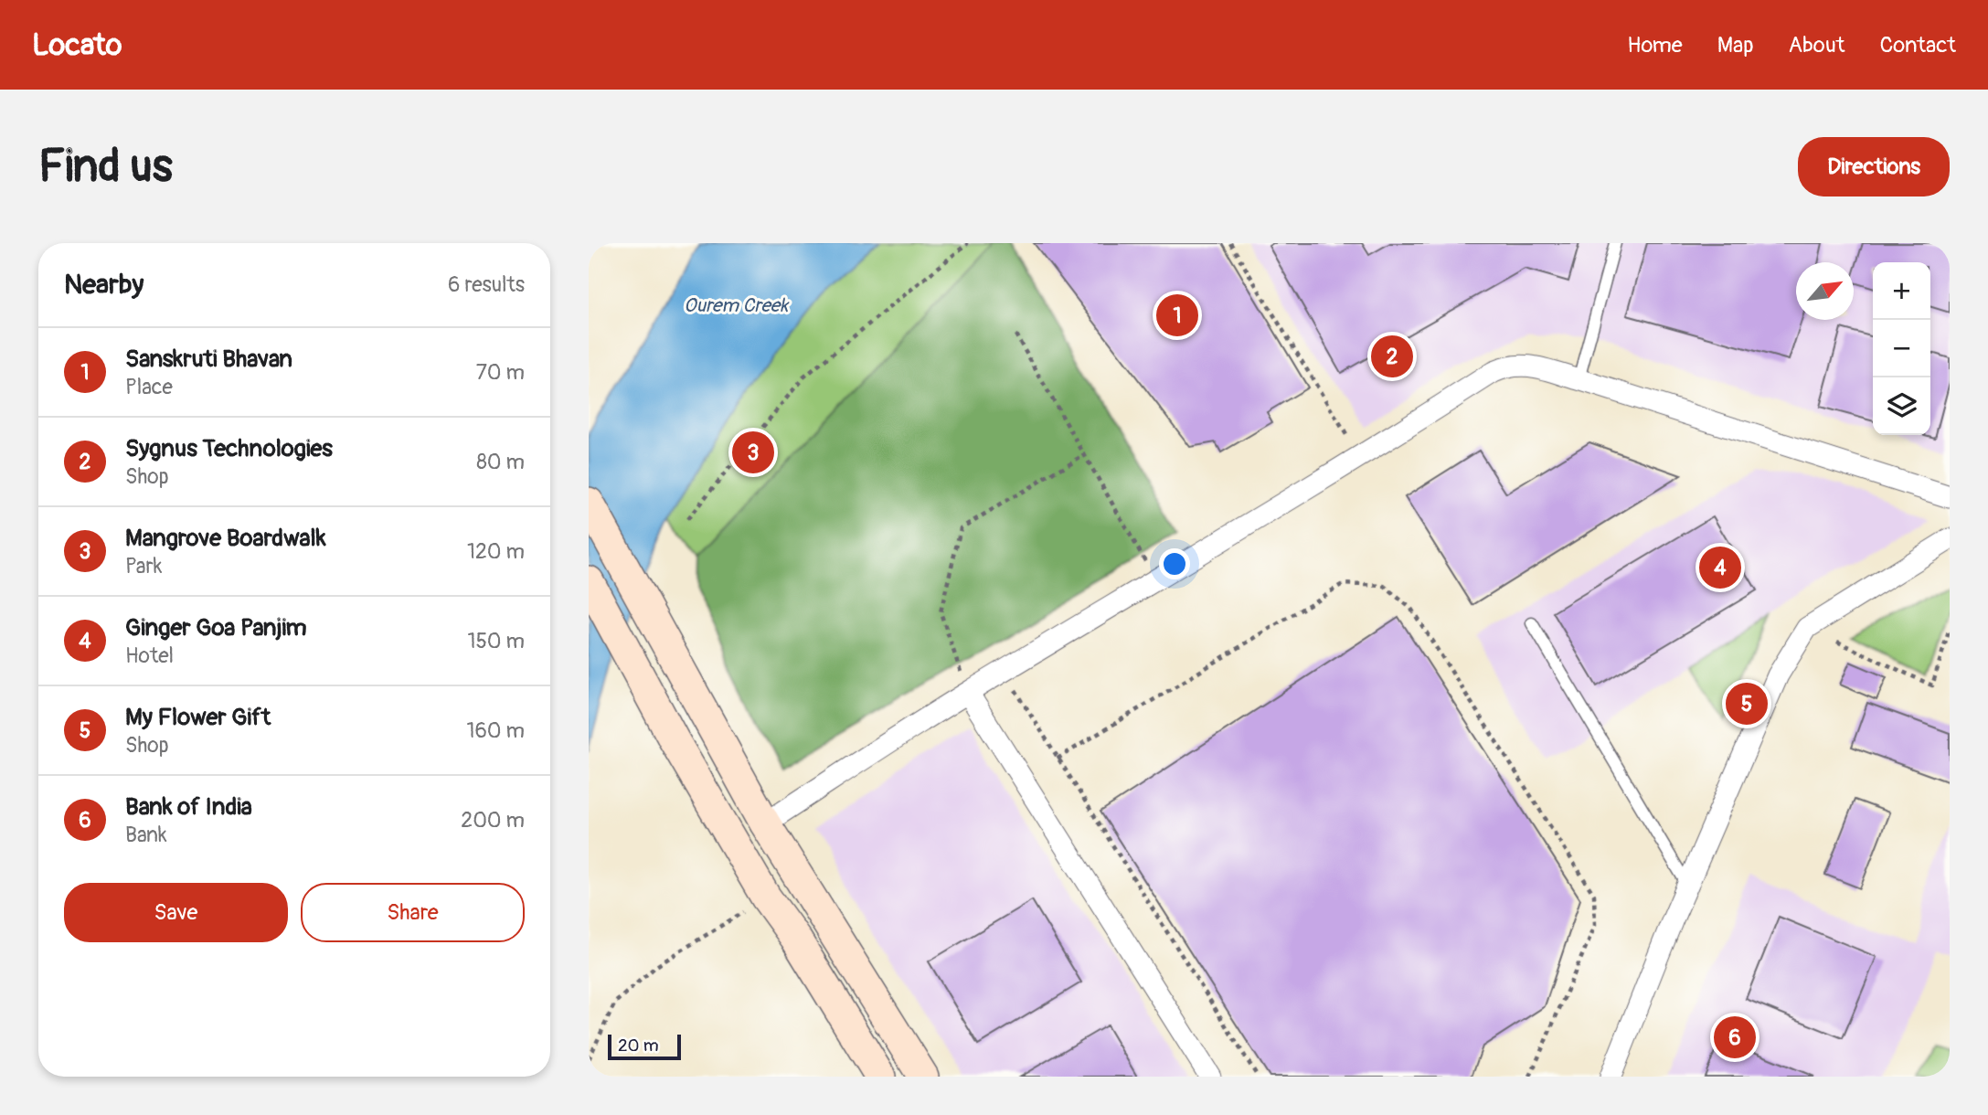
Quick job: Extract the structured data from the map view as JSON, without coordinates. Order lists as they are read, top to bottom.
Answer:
{
  "water": ["Ourem Creek"],
  "scale_bar": "20 m",
  "north": "top right",
  "page": {
    "header": "Locato",
    "nav": [
      "Home",
      "Map",
      "About",
      "Contact"
    ],
    "buttons": [
      "Directions",
      ["Save", "Share"]
    ],
    "title": "Find us",
    "heading": ["Nearby", "6 results"],
    "map_buttons": ["+", "−"],
    "pins": [
      "1",
      "2",
      "3",
      "4",
      "5",
      "6"
    ],
    "list": [
      {
        "mark": "1",
        "name": "Sanskruti Bhavan",
        "note": "Place",
        "value": "70 m"
      },
      {
        "mark": "2",
        "name": "Sygnus Technologies",
        "note": "Shop",
        "value": "80 m"
      },
      {
        "mark": "3",
        "name": "Mangrove Boardwalk",
        "note": "Park",
        "value": "120 m"
      },
      {
        "mark": "4",
        "name": "Ginger Goa Panjim",
        "note": "Hotel",
        "value": "150 m"
      },
      {
        "mark": "5",
        "name": "My Flower Gift",
        "note": "Shop",
        "value": "160 m"
      },
      {
        "mark": "6",
        "name": "Bank of India",
        "note": "Bank",
        "value": "200 m"
      }
    ],
    "scale": "20 m"
  }
}
